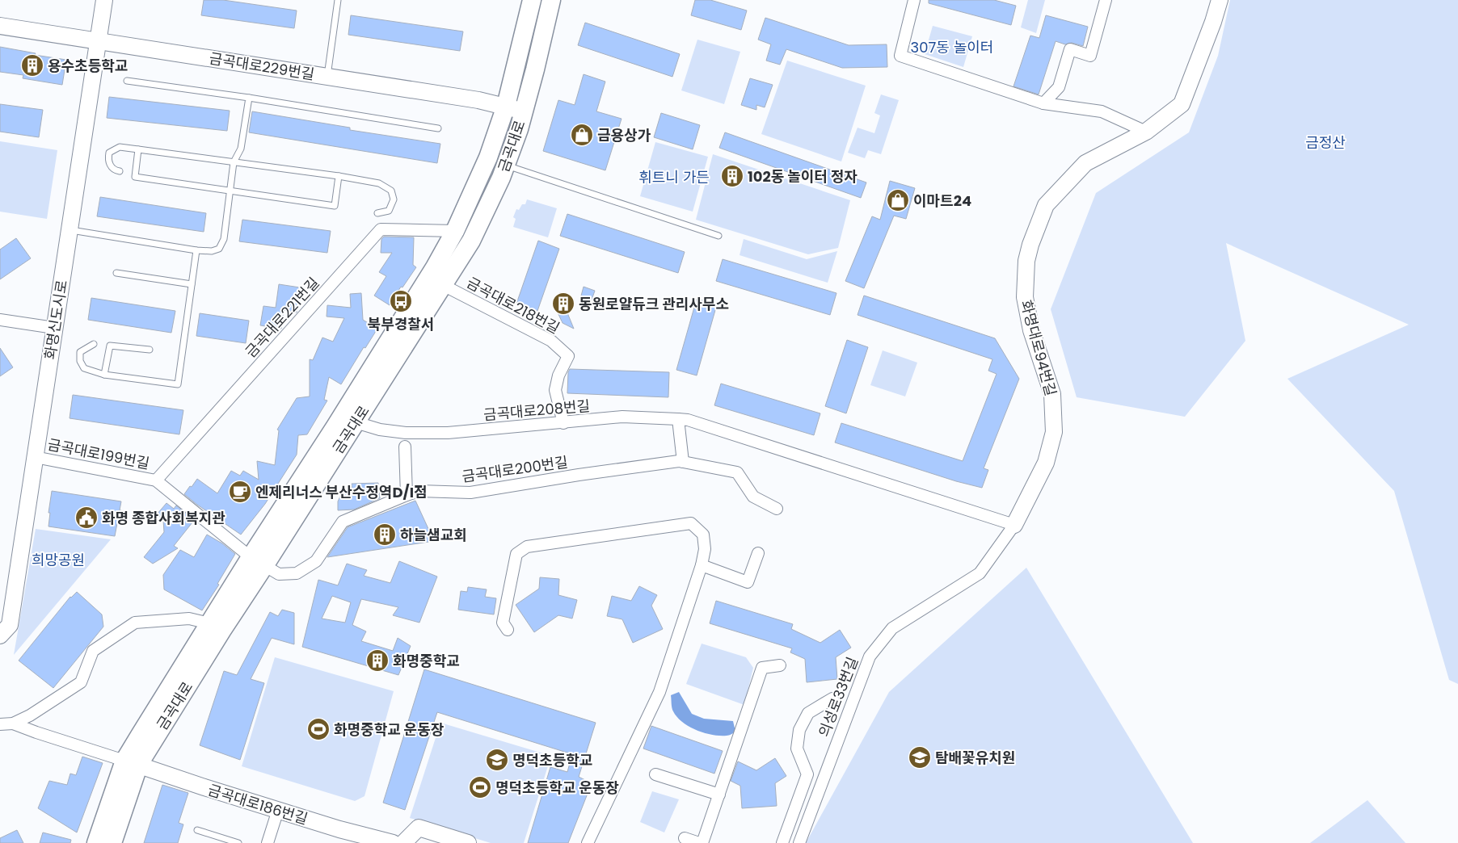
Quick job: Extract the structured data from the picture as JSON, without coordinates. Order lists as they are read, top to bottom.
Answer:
{
  "streets": {
    "main road": ["금곡대로"],
    "street": [
      "금곡대로229번길",
      "금곡대로218번길",
      "금곡대로221번길",
      "화명신도시로",
      "화명대로94번길",
      "금곡대로208번길",
      "금곡대로199번길",
      "금곡대로200번길",
      "의성로33번길",
      "금곡대로186번길"
    ]
  },
  "crossings": [
    ["금곡대로229번길", "금곡대로"],
    ["금곡대로229번길", "화명신도시로"],
    ["금곡대로", "금곡대로218번길"],
    ["금곡대로", "금곡대로221번길"],
    ["금곡대로", "금곡대로208번길"],
    ["금곡대로", "금곡대로199번길"],
    ["금곡대로", "금곡대로200번길"],
    ["금곡대로", "금곡대로186번길"],
    ["금곡대로218번길", "금곡대로208번길"],
    ["금곡대로221번길", "금곡대로199번길"],
    ["화명신도시로", "금곡대로199번길"],
    ["화명대로94번길", "금곡대로208번길"],
    ["화명대로94번길", "의성로33번길"],
    ["금곡대로208번길", "의성로33번길"],
    ["금곡대로199번길", "금곡대로200번길"]
  ],
  "parks": [
    "307동 놀이터",
    "금정산",
    "휘트니 가든",
    "희망공원"
  ],
  "places": {
    "building": [
      "용수초등학교",
      "102동 놀이터 정자",
      "동원로얄듀크 관리사무소",
      "하늘샘교회",
      "화명중학교"
    ],
    "shop": ["금용상가", "이마트24"],
    "bus stop": ["북부경찰서"],
    "cafe": ["엔제리너스 부산수정역D/I점"],
    "public building": ["화명 종합사회복지관"],
    "sports": ["화명중학교 운동장", "명덕초등학교 운동장"],
    "school or university": ["탐배꽃유치원", "명덕초등학교"]
  }
}
